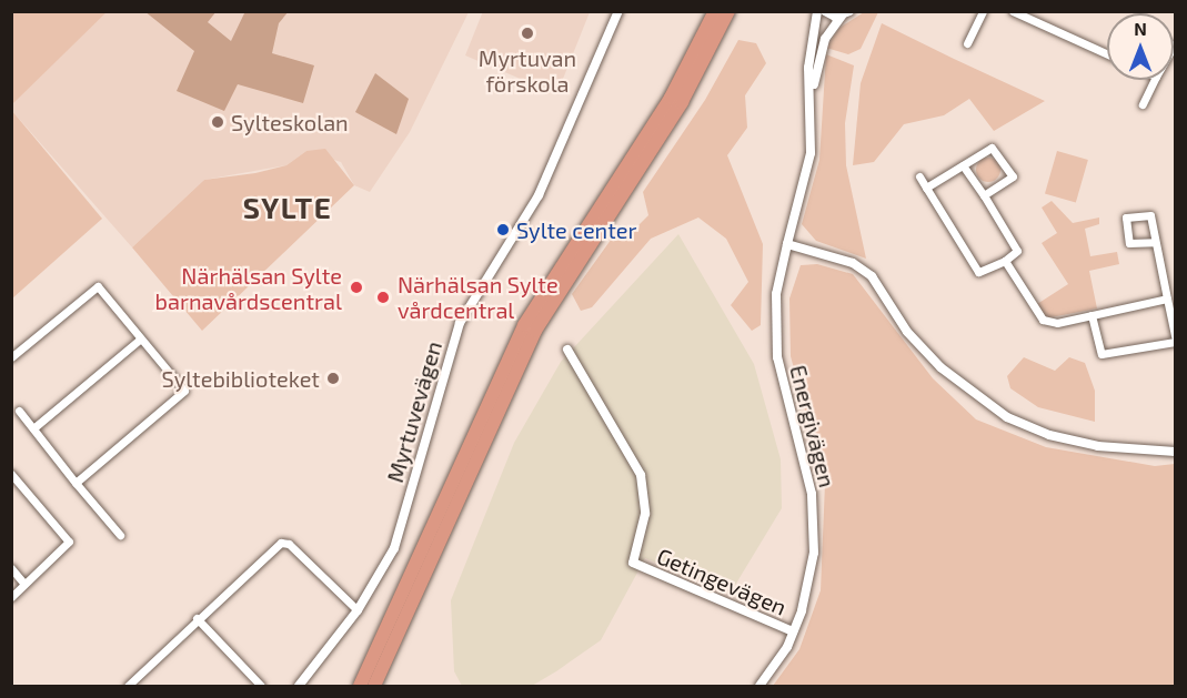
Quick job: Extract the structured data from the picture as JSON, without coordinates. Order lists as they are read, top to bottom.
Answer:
{
  "streets": {
    "street": ["Myrtuvevägen", "Energivägen", "Getingevägen"]
  },
  "crossings": [
    ["Energivägen", "Getingevägen"]
  ],
  "districts": ["SYLTE"],
  "places": [
    "Myrtuvan förskola",
    "Sylteskolan",
    "Sylte center",
    "Närhälsan Sylte barnavårdscentral",
    "Närhälsan Sylte vårdcentral",
    "Syltebiblioteket"
  ],
  "north": "top"
}
